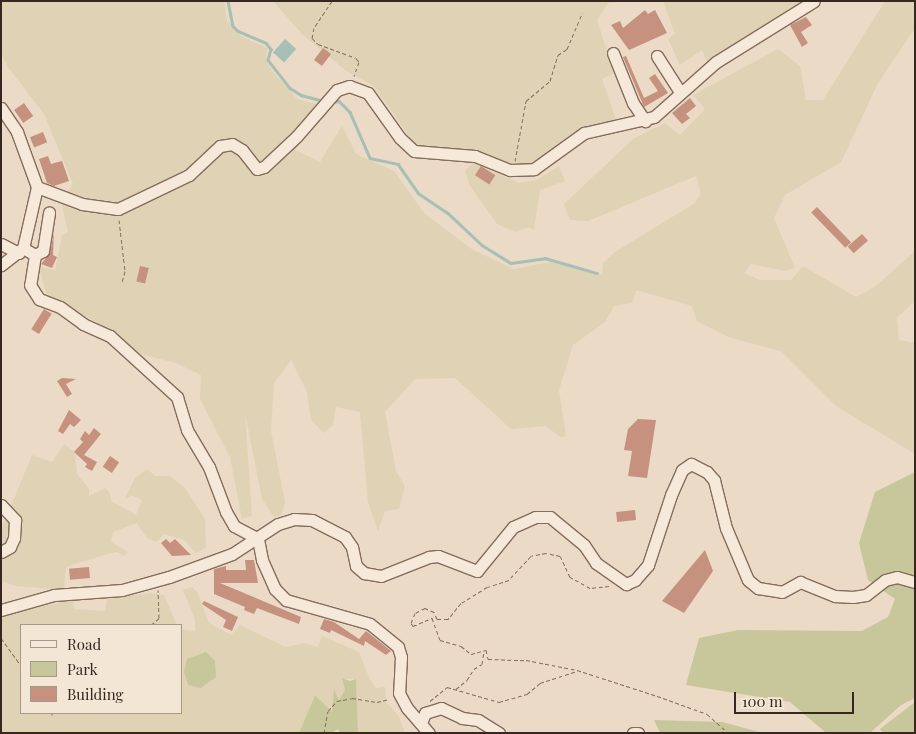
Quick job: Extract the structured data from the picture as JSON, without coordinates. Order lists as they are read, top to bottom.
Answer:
{
  "legend": ["Road", "Park", "Building"],
  "scale_bar": "100 m"
}
